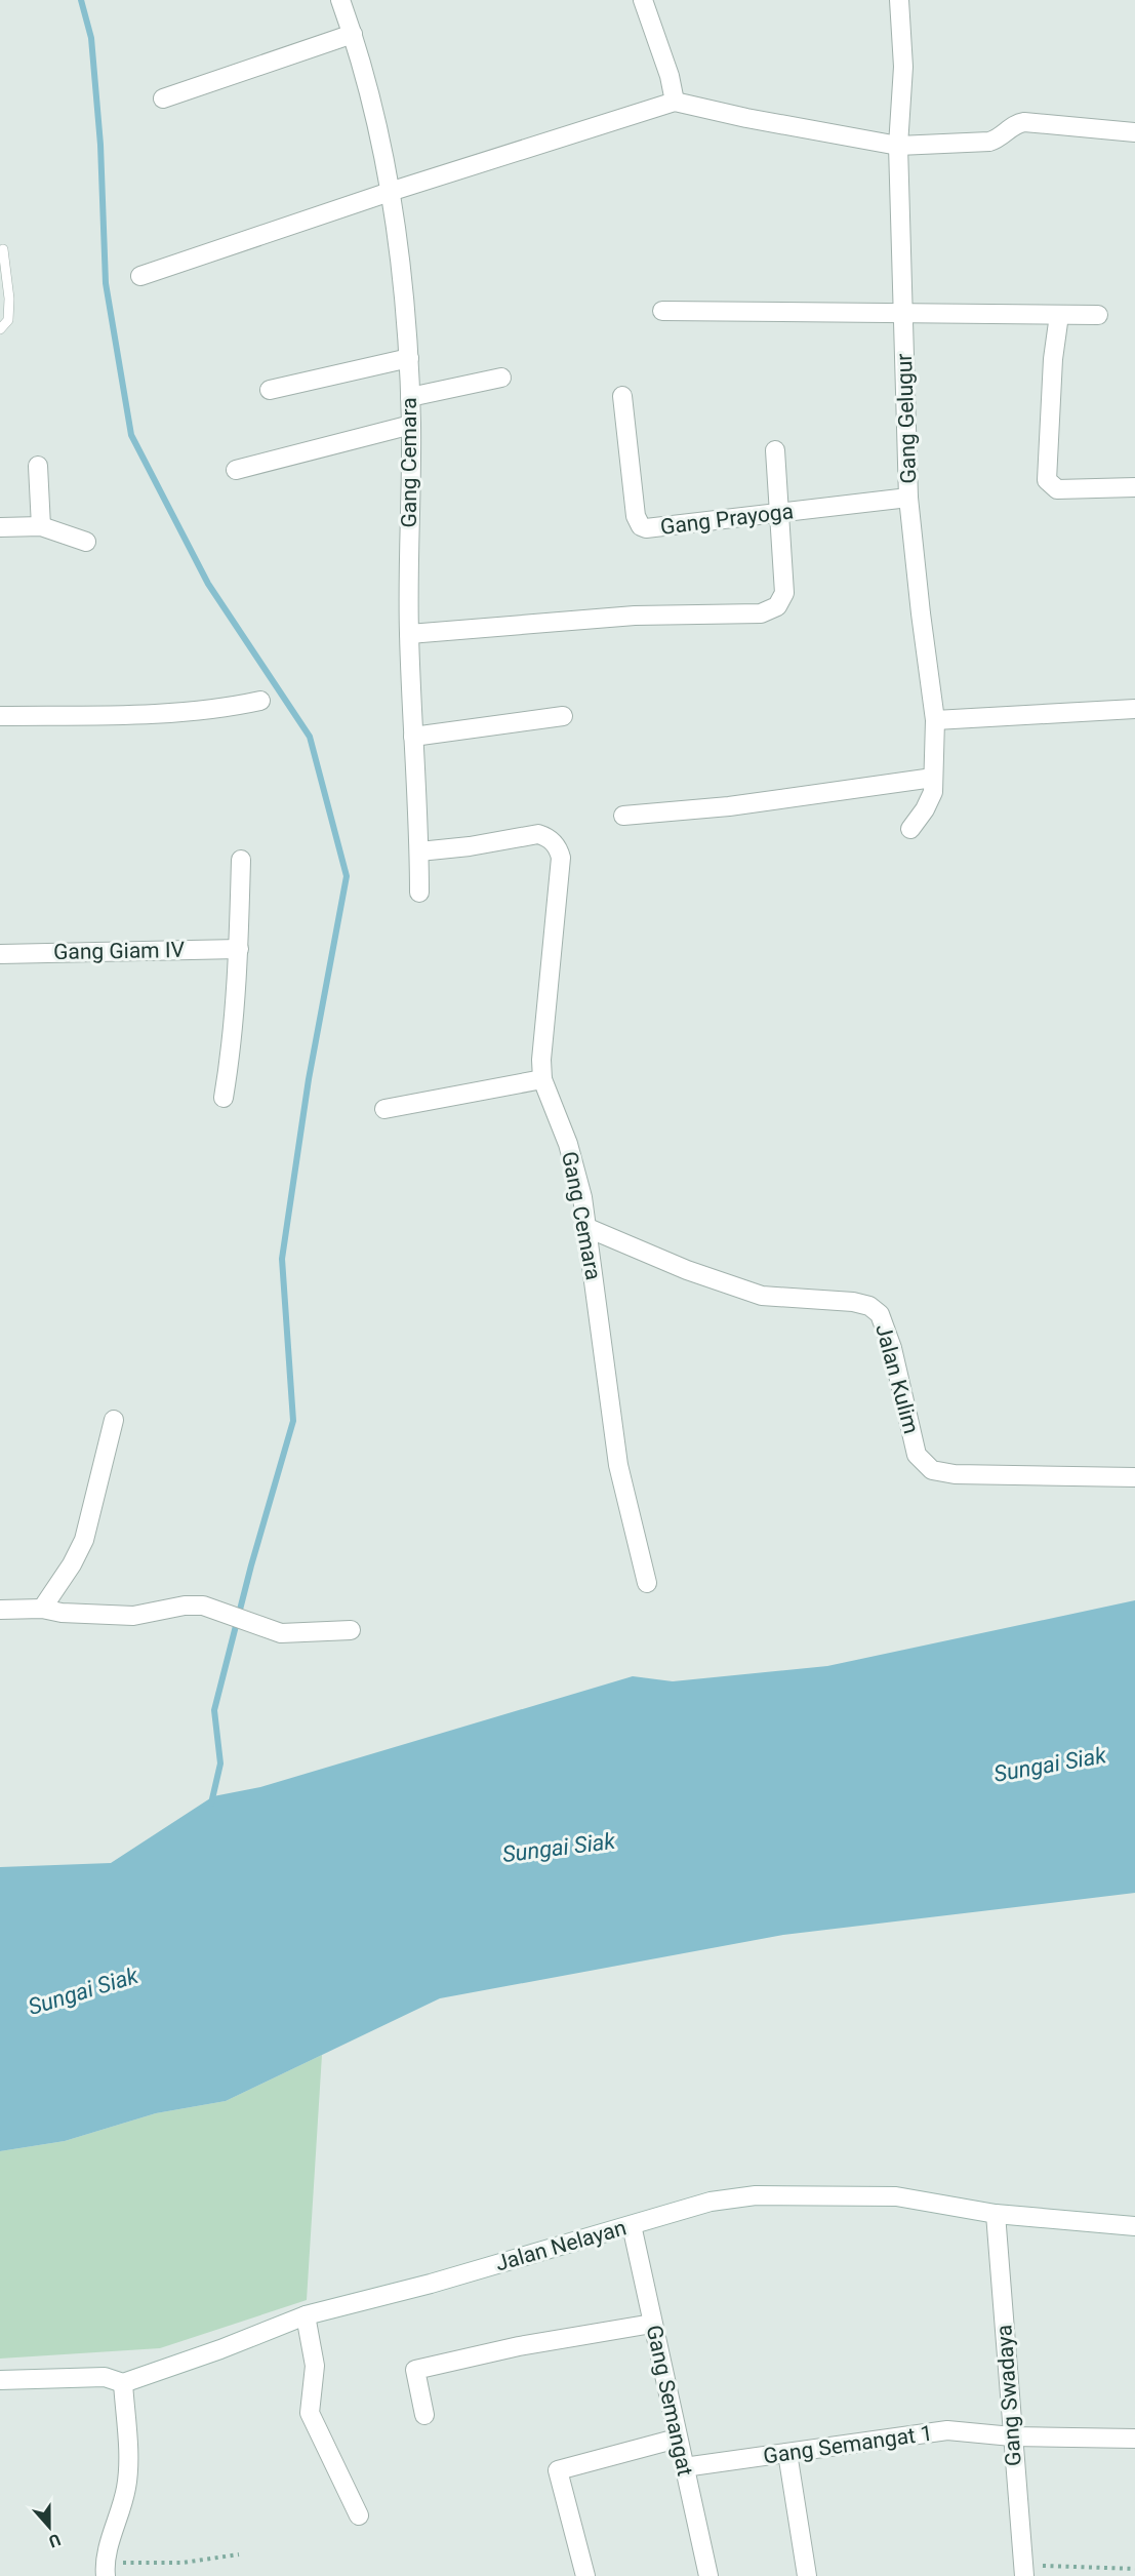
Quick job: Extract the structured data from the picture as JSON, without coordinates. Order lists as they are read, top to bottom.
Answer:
{
  "streets": {
    "street": [
      "Gang Gelugur",
      "Gang Cemara",
      "Gang Prayoga",
      "Gang Giam IV",
      "Jalan Kulim",
      "Jalan Nelayan",
      "Gang Swadaya",
      "Gang Semangat",
      "Gang Semangat 1"
    ]
  },
  "crossings": [
    ["Gang Gelugur", "Gang Prayoga"],
    ["Gang Cemara", "Jalan Kulim"],
    ["Jalan Nelayan", "Gang Swadaya"],
    ["Jalan Nelayan", "Gang Semangat"],
    ["Gang Swadaya", "Gang Semangat 1"],
    ["Gang Semangat", "Gang Semangat 1"]
  ],
  "water": ["Sungai Siak"],
  "north": "bottom"
}
